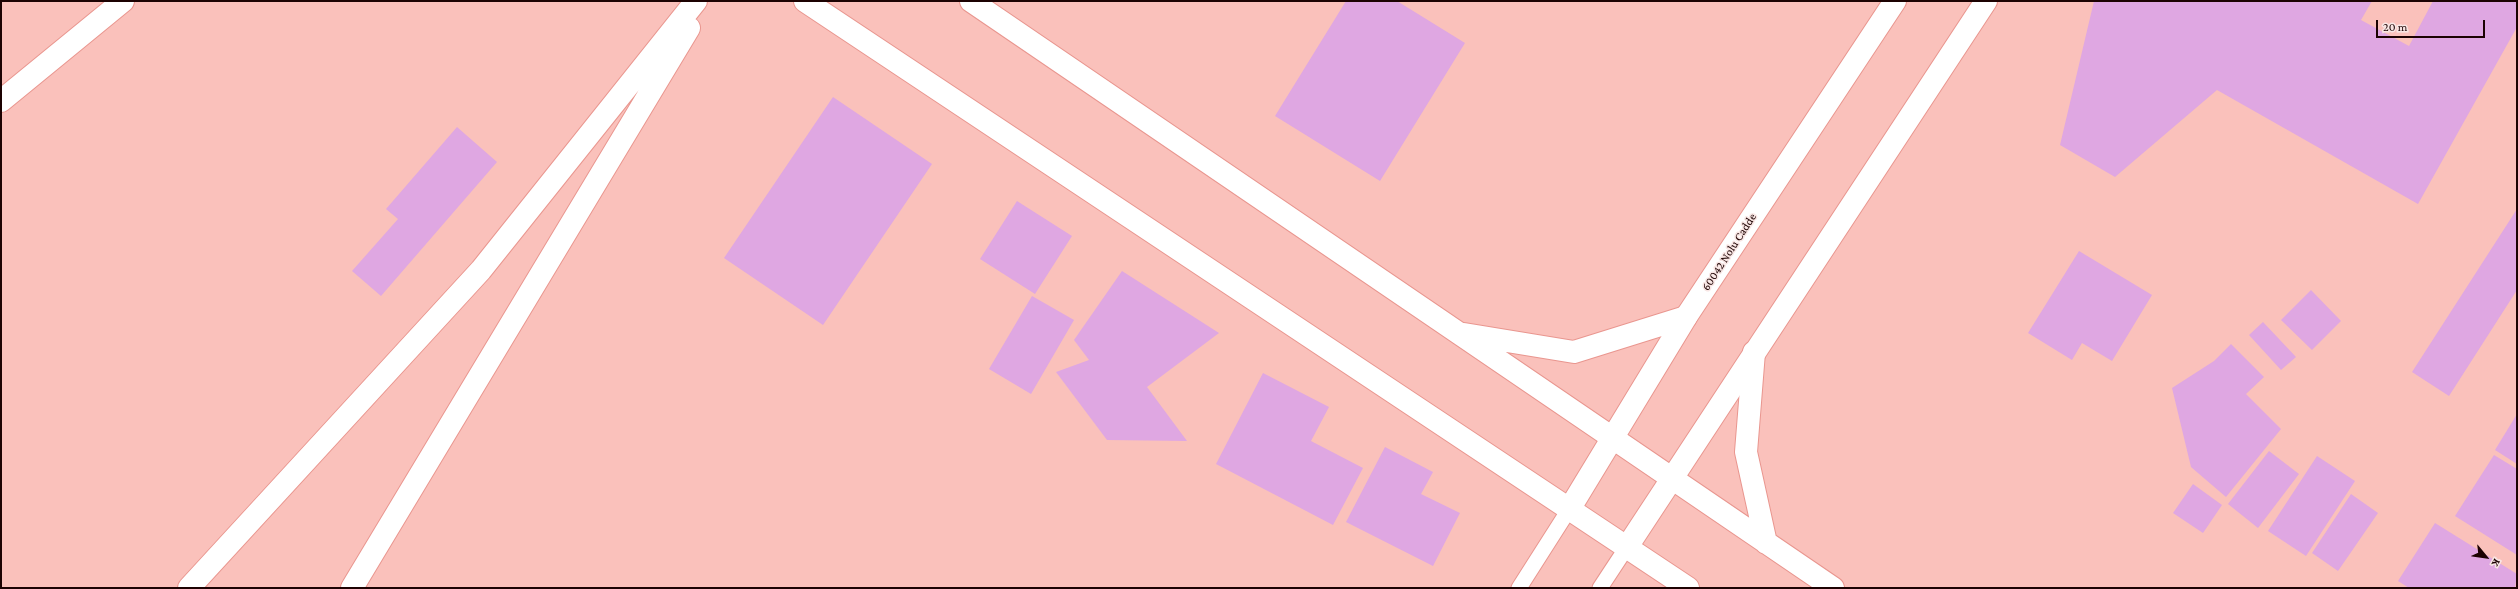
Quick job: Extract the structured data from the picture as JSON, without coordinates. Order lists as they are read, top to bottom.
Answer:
{
  "streets": {
    "street": ["60042 Nolu Cadde"]
  },
  "scale_bar": "20 m",
  "north": "bottom right"
}
